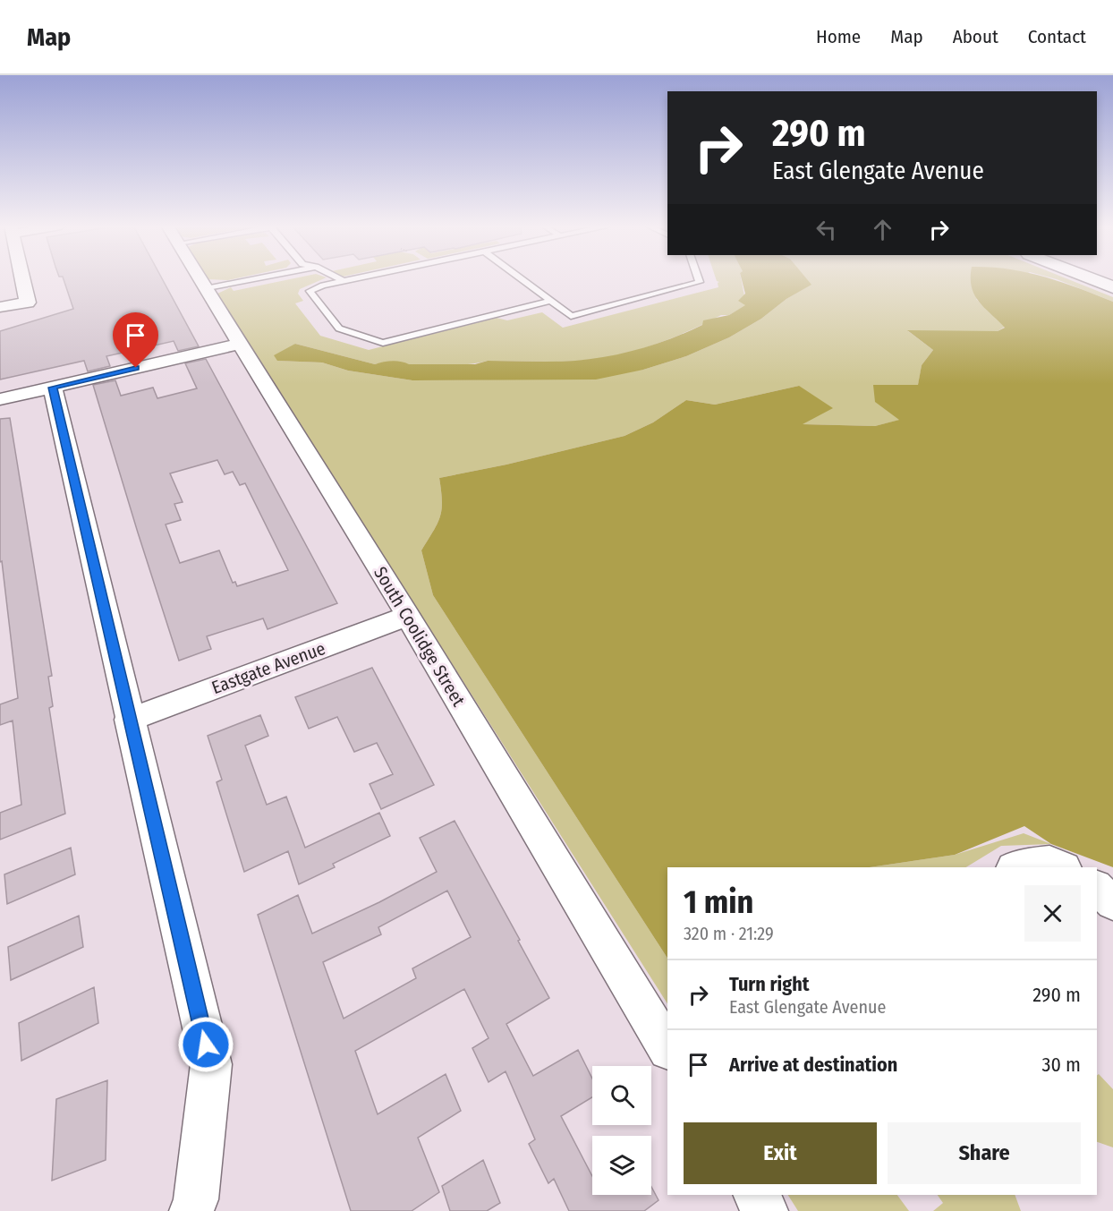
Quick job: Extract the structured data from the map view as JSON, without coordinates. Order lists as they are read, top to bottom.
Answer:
{
  "streets": {
    "street": ["South Coolidge Street", "Eastgate Avenue"]
  },
  "crossings": [
    ["South Coolidge Street", "Eastgate Avenue"]
  ],
  "page": {
    "header": "Map",
    "nav": [
      "Home",
      "Map",
      "About",
      "Contact"
    ],
    "turn": ["290 m", "East Glengate Avenue"],
    "heading": ["1 min", "320 m · 21:29"],
    "list": [
      {
        "name": "Turn right",
        "note": "East Glengate Avenue",
        "value": "290 m"
      },
      {
        "name": "Arrive at destination",
        "value": "30 m"
      }
    ],
    "buttons": ["Exit", "Share"]
  }
}
